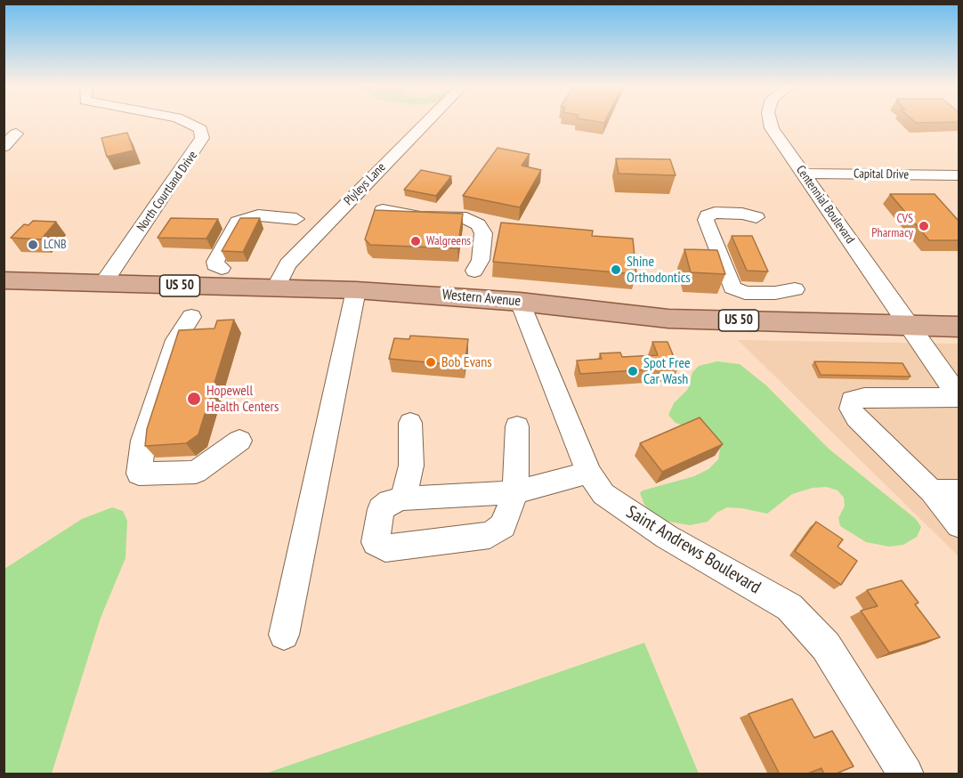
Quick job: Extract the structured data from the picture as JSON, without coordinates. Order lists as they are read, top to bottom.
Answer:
{
  "streets": {
    "main road": ["US 50", "Western Avenue"],
    "street": [
      "Capital Drive",
      "Plyleys Lane",
      "North Courtland Drive",
      "Centennial Boulevard",
      "Saint Andrews Boulevard"
    ]
  },
  "crossings": [
    ["Capital Drive", "Centennial Boulevard"],
    ["Plyleys Lane", "Western Avenue"],
    ["North Courtland Drive", "Western Avenue"],
    ["Centennial Boulevard", "Western Avenue"],
    ["Western Avenue", "Saint Andrews Boulevard"]
  ],
  "places": [
    "CVS Pharmacy",
    "Walgreens",
    "LCNB",
    "Shine Orthodontics",
    "Bob Evans",
    "Spot Free Car Wash",
    "Hopewell Health Centers"
  ]
}
